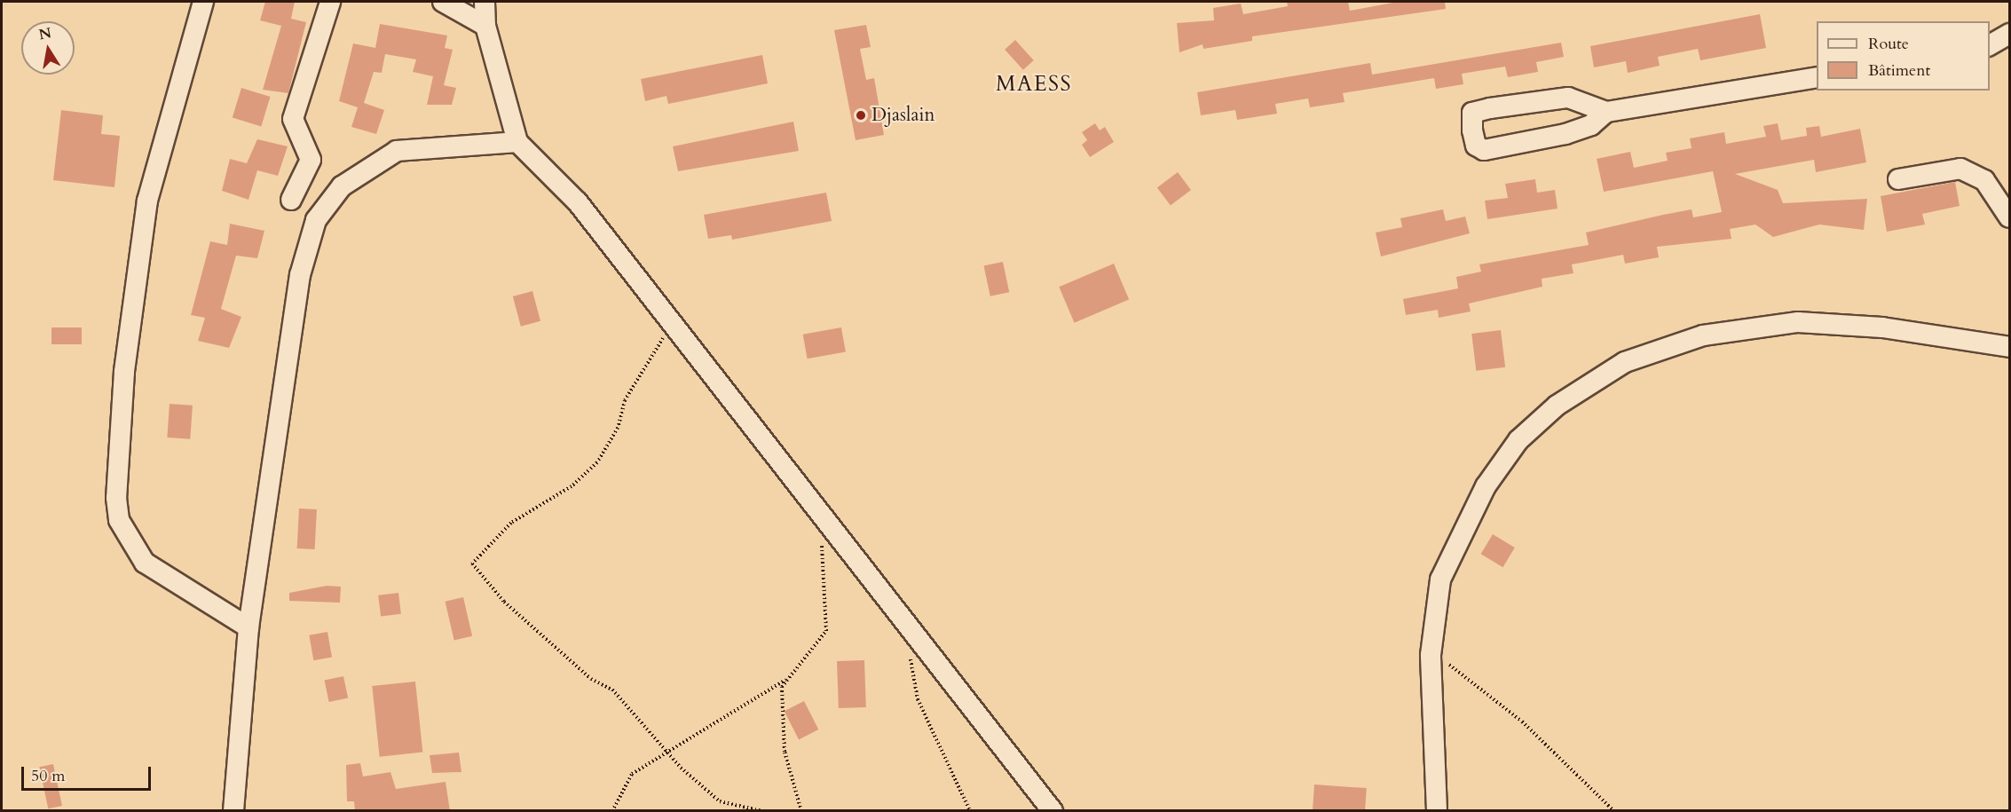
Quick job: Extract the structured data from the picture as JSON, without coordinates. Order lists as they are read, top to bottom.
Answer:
{
  "districts": ["MAESS"],
  "places": ["Djaslain"],
  "legend": ["Route", "Bâtiment"],
  "scale_bar": "50 m",
  "north": "top"
}
